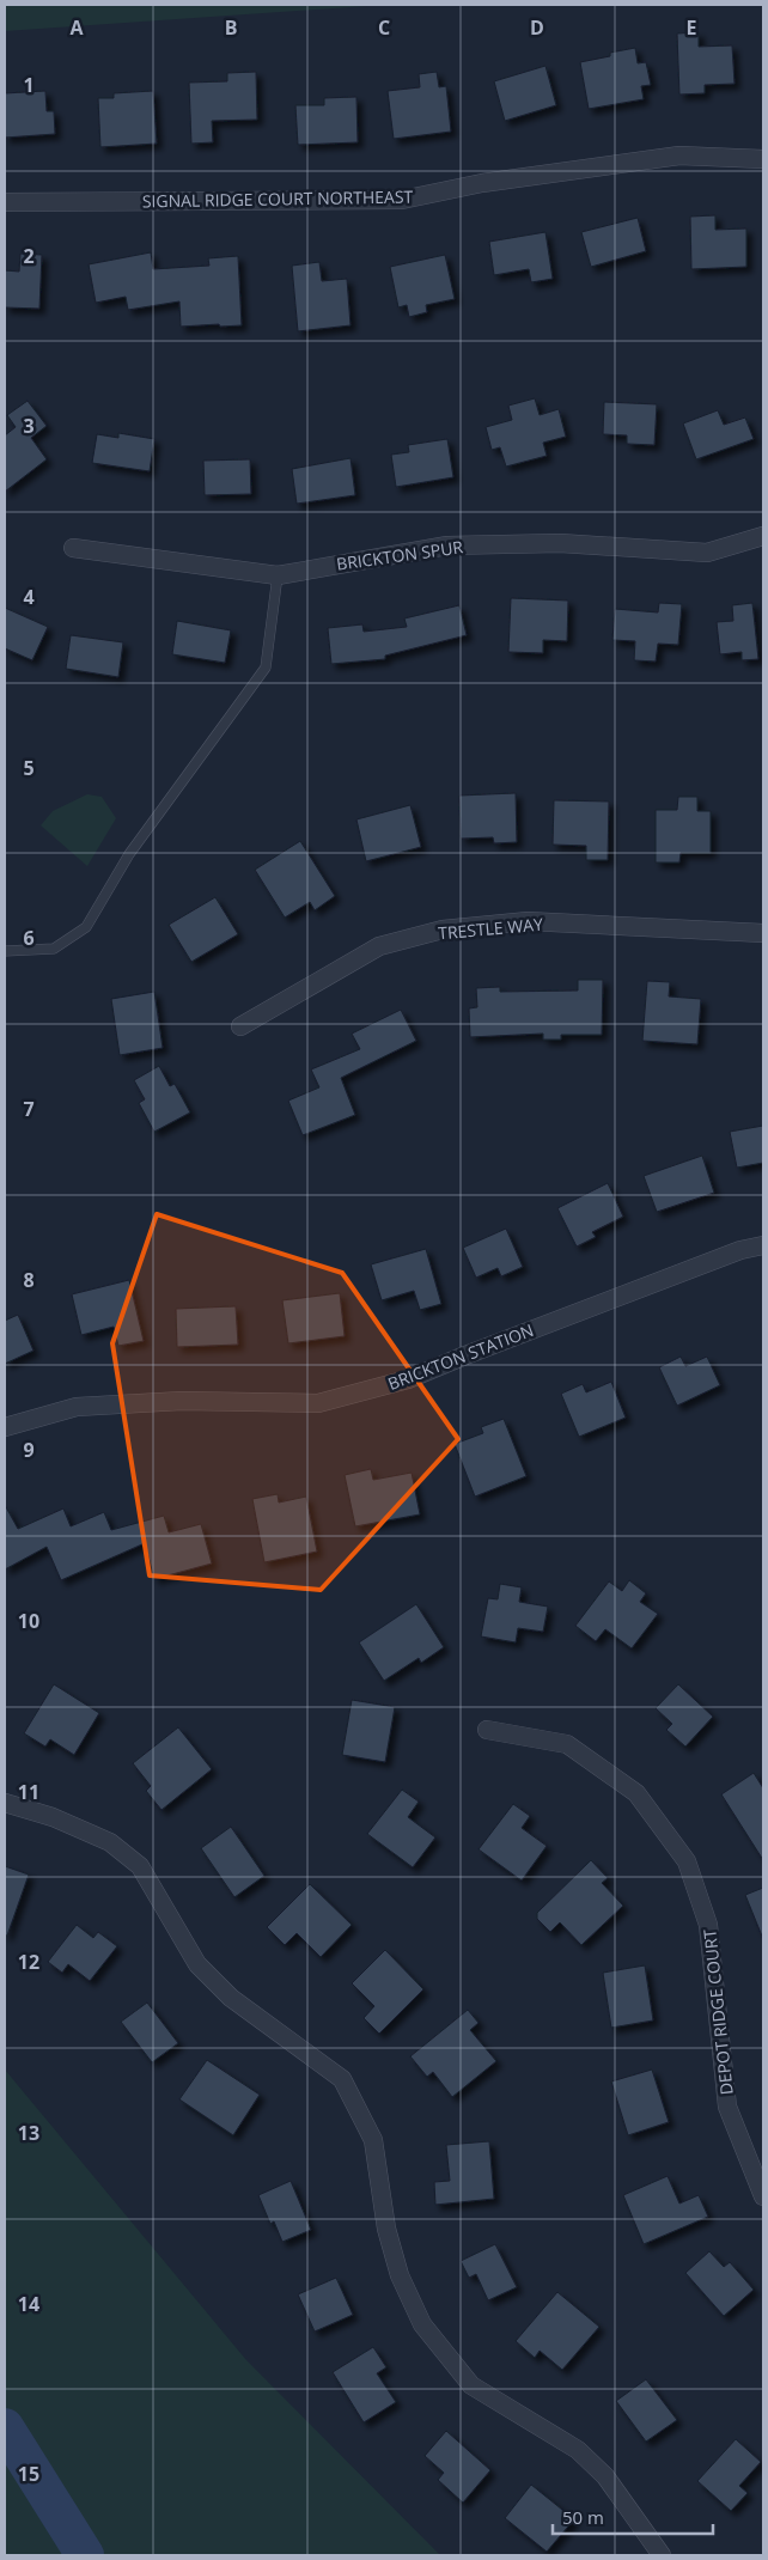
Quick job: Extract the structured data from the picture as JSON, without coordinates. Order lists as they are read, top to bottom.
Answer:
{
  "streets": {
    "street": [
      "SIGNAL RIDGE COURT NORTHEAST",
      "BRICKTON SPUR",
      "TRESTLE WAY",
      "BRICKTON STATION",
      "DEPOT RIDGE COURT"
    ]
  },
  "scale_bar": "50 m",
  "grid": {
    "columns": [
      "A",
      "B",
      "C",
      "D",
      "E"
    ],
    "rows": [
      "1",
      "2",
      "3",
      "4",
      "5",
      "6",
      "7",
      "8",
      "9",
      "10",
      "11",
      "12",
      "13",
      "14",
      "15"
    ]
  }
}
